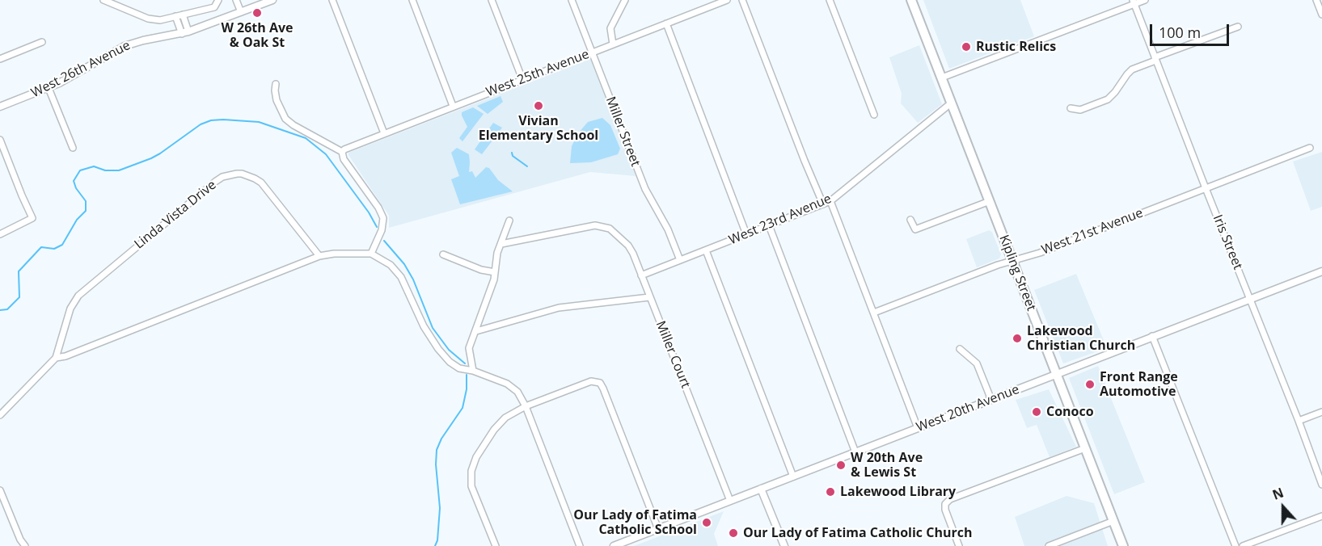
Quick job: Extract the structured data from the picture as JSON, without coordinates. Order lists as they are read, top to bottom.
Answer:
{
  "streets": {
    "main road": ["Kipling Street"],
    "street": [
      "West 26th Avenue",
      "West 25th Avenue",
      "Miller Street",
      "Linda Vista Drive",
      "West 23rd Avenue",
      "West 21st Avenue",
      "Iris Street",
      "Miller Court",
      "West 20th Avenue"
    ]
  },
  "crossings": [
    ["West 25th Avenue", "Miller Street"],
    ["Miller Street", "West 23rd Avenue"],
    ["West 23rd Avenue", "Kipling Street"],
    ["West 23rd Avenue", "Miller Court"],
    ["West 21st Avenue", "Iris Street"],
    ["West 21st Avenue", "Kipling Street"],
    ["Iris Street", "West 20th Avenue"],
    ["Kipling Street", "West 20th Avenue"],
    ["Miller Court", "West 20th Avenue"]
  ],
  "places": [
    "W 26th Ave & Oak St",
    "Rustic Relics",
    "Vivian Elementary School",
    "Lakewood Christian Church",
    "Front Range Automotive",
    "Conoco",
    "W 20th Ave & Lewis St",
    "Lakewood Library",
    "Our Lady of Fatima Catholic School",
    "Our Lady of Fatima Catholic Church"
  ],
  "scale_bar": "100 m",
  "north": "top"
}
